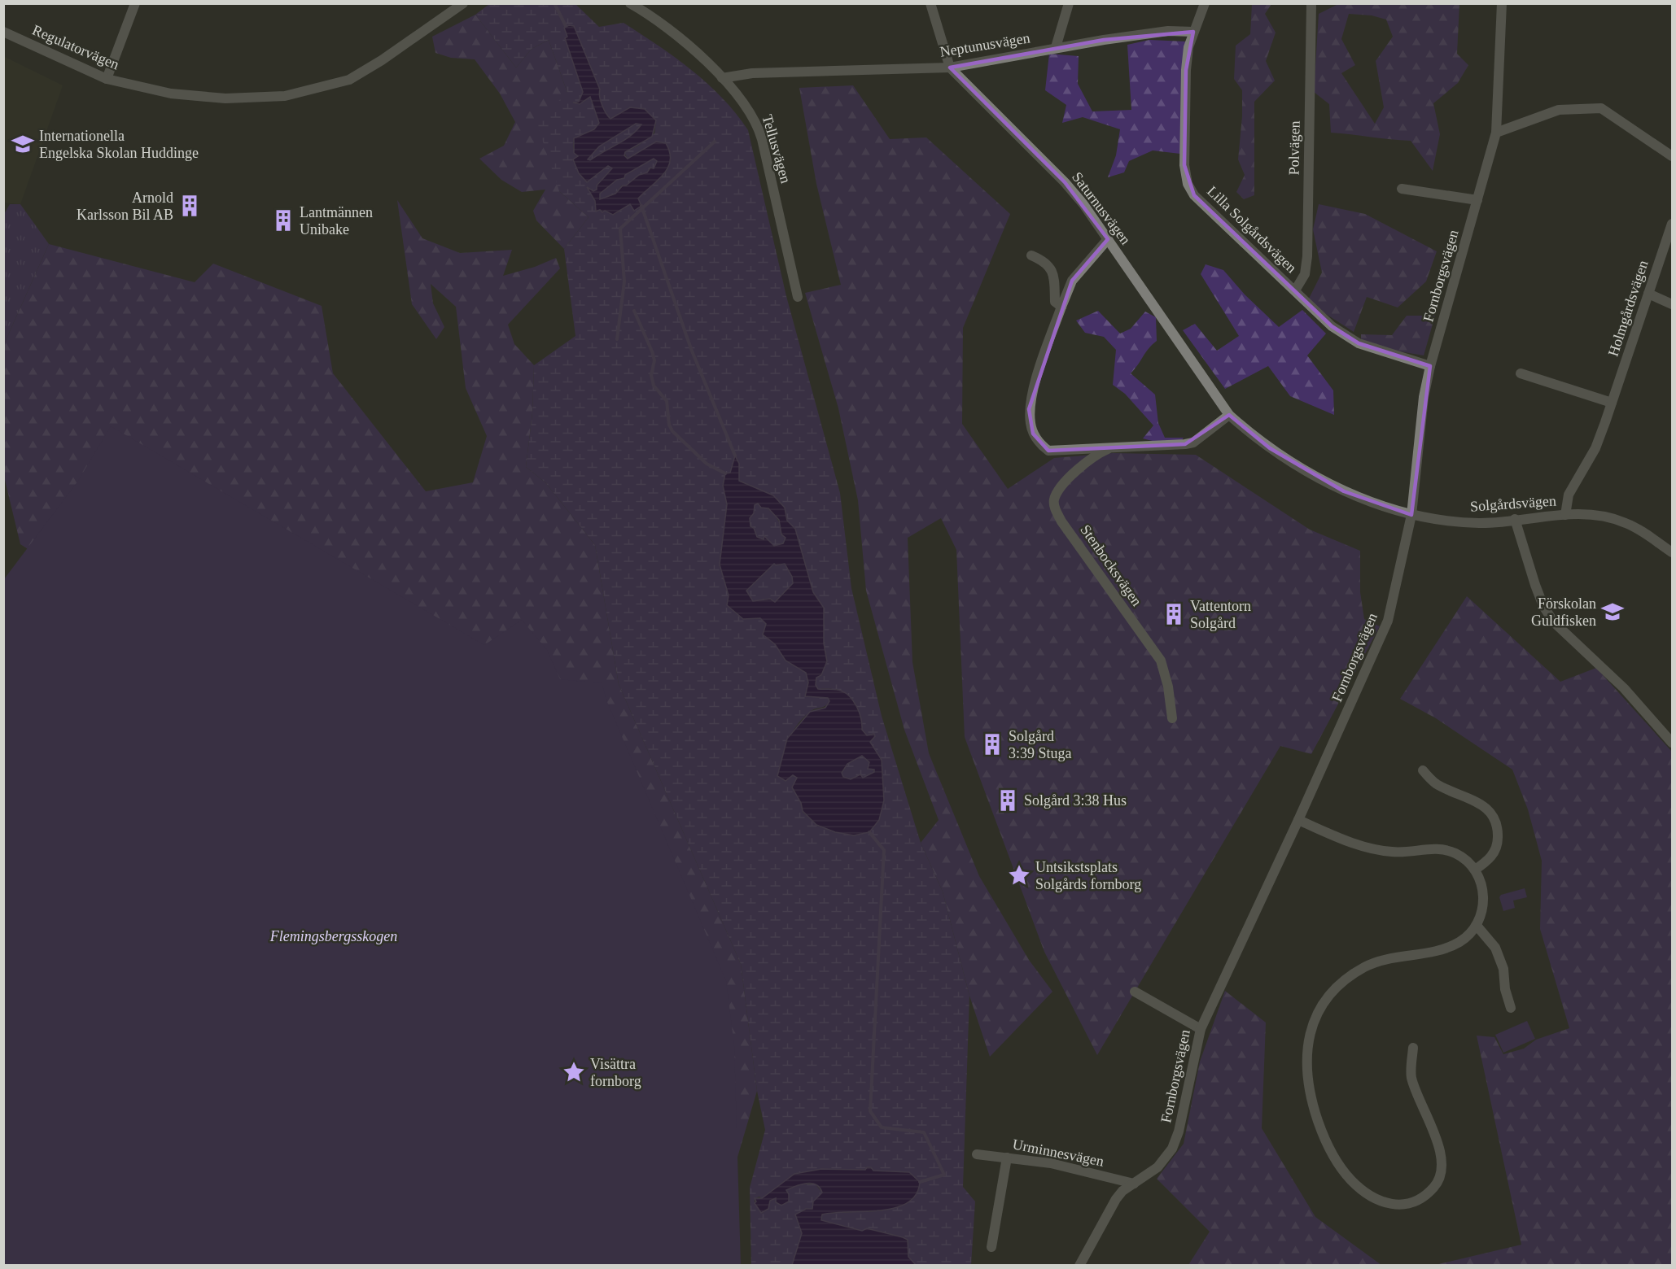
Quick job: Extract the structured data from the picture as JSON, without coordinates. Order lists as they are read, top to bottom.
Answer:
{
  "streets": {
    "street": [
      "Neptunusvägen",
      "Regulatorvägen",
      "Polvägen",
      "Tellusvägen",
      "Saturnusvägen",
      "Lilla Solgårdsvägen",
      "Fornborgsvägen",
      "Holmgårdsvägen",
      "Solgårdsvägen",
      "Stenbocksvägen",
      "Urminnesvägen"
    ]
  },
  "crossings": [
    ["Neptunusvägen", "Tellusvägen"],
    ["Neptunusvägen", "Saturnusvägen"],
    ["Neptunusvägen", "Lilla Solgårdsvägen"],
    ["Polvägen", "Lilla Solgårdsvägen"],
    ["Saturnusvägen", "Solgårdsvägen"],
    ["Saturnusvägen", "Stenbocksvägen"],
    ["Lilla Solgårdsvägen", "Fornborgsvägen"],
    ["Fornborgsvägen", "Solgårdsvägen"],
    ["Fornborgsvägen", "Urminnesvägen"],
    ["Holmgårdsvägen", "Solgårdsvägen"],
    ["Solgårdsvägen", "Stenbocksvägen"]
  ],
  "parks": ["Flemingsbergsskogen"],
  "places": {
    "school or university": ["Internationella Engelska Skolan Huddinge", "Förskolan Guldfisken"],
    "building": [
      "Arnold Karlsson Bil AB",
      "Lantmännen Unibake",
      "Vattentorn Solgård",
      "Solgård 3:39 Stuga",
      "Solgård 3:38 Hus"
    ],
    "place": ["Untsikstsplats Solgårds fornborg", "Visättra fornborg"]
  }
}
